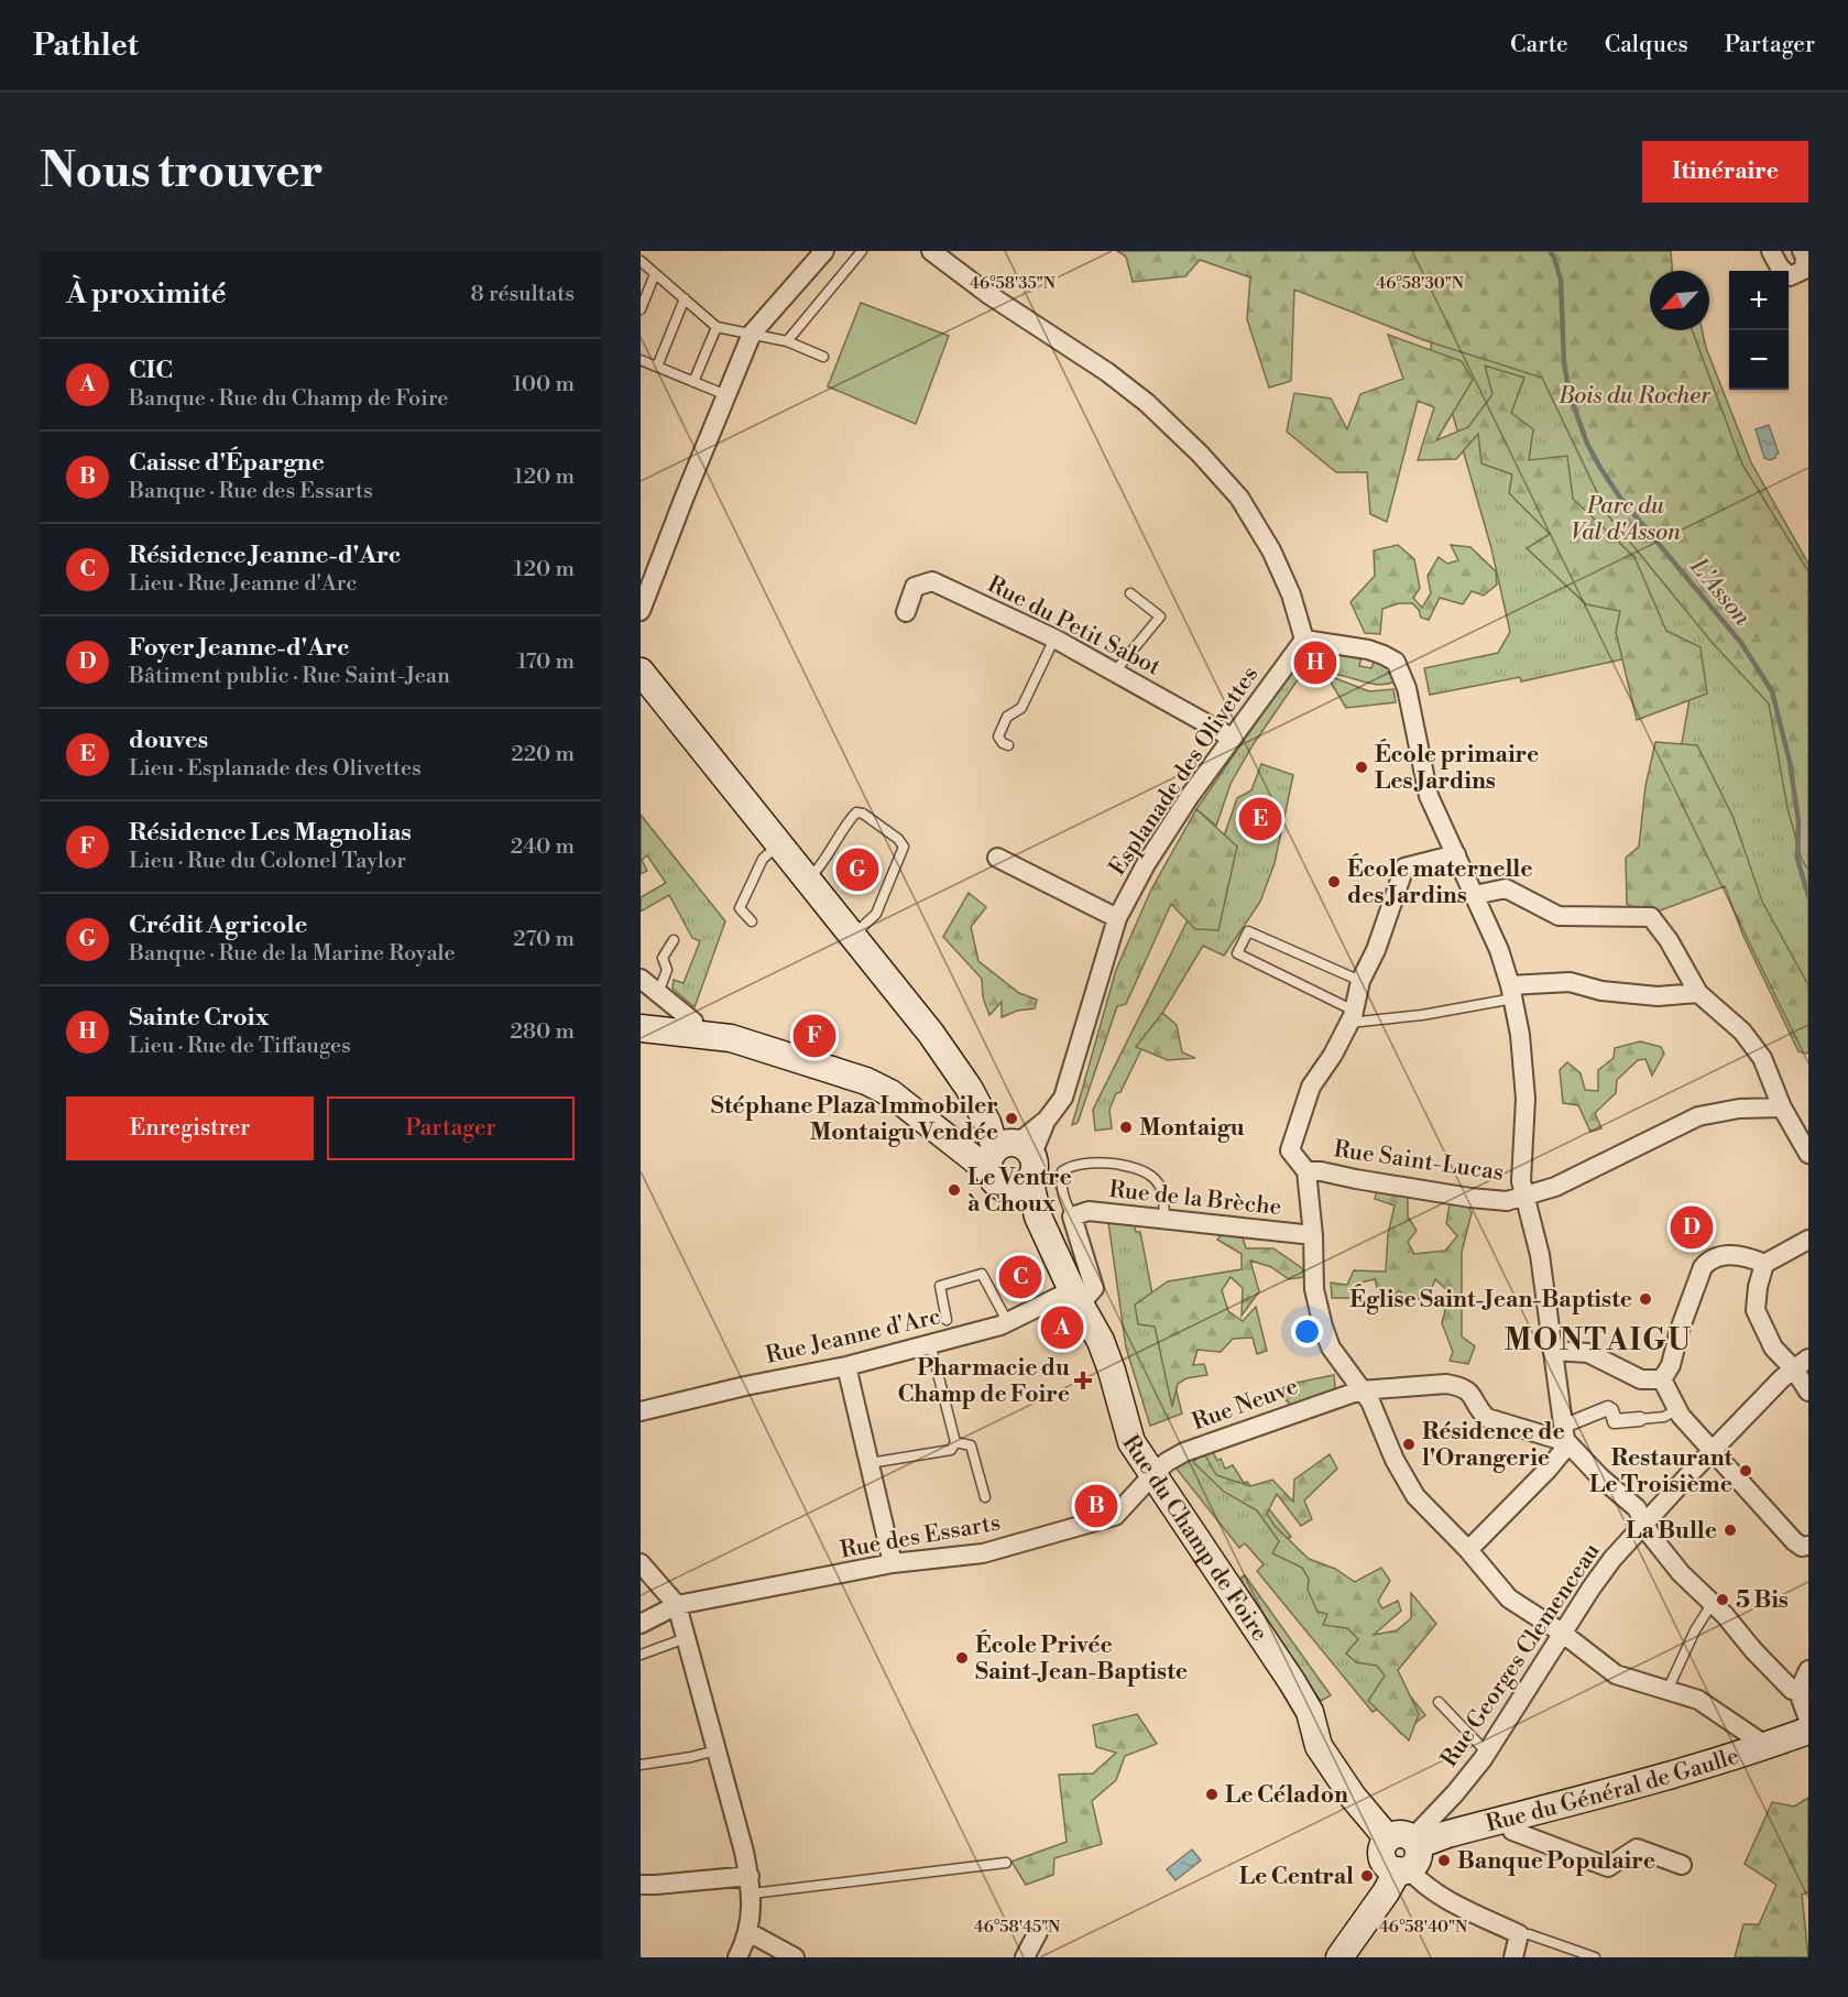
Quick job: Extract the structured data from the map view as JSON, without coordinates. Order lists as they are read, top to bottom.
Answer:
{
  "streets": {
    "main road": ["Rue du Champ de Foire", "Rue du Général de Gaulle"],
    "street": [
      "Rue du Petit Sabot",
      "Esplanade des Olivettes",
      "Rue Saint-Lucas",
      "Rue de la Brèche",
      "Rue Jeanne d'Arc",
      "Rue Neuve",
      "Rue des Essarts",
      "Rue Georges Clemenceau"
    ]
  },
  "crossings": [
    ["Rue du Petit Sabot", "Esplanade des Olivettes"],
    ["Esplanade des Olivettes", "Rue du Champ de Foire"],
    ["Rue Jeanne d'Arc", "Rue du Champ de Foire"],
    ["Rue Neuve", "Rue des Essarts"],
    ["Rue Neuve", "Rue du Champ de Foire"],
    ["Rue des Essarts", "Rue du Champ de Foire"],
    ["Rue du Champ de Foire", "Rue Georges Clemenceau"],
    ["Rue du Champ de Foire", "Rue du Général de Gaulle"],
    ["Rue Georges Clemenceau", "Rue du Général de Gaulle"]
  ],
  "districts": ["MONTAIGU"],
  "water": ["L'Asson"],
  "parks": ["Bois du Rocher", "Parc du Val d'Asson"],
  "places": {
    "other": [
      "École primaire Les Jardins",
      "École maternelle des Jardins",
      "Stéphane Plaza Immobiler Montaigu Vendée",
      "Montaigu",
      "Le Ventre à Choux",
      "Église Saint-Jean-Baptiste",
      "Résidence de l'Orangerie",
      "Restaurant Le Troisième",
      "La Bulle",
      "5 Bis",
      "École Privée Saint-Jean-Baptiste",
      "Le Céladon",
      "Banque Populaire",
      "Le Central"
    ],
    "health": ["Pharmacie du Champ de Foire"]
  },
  "north": "bottom left",
  "page": {
    "header": "Pathlet",
    "nav": ["Carte", "Calques", "Partager"],
    "buttons": [
      "Itinéraire",
      ["Enregistrer", "Partager"]
    ],
    "title": "Nous trouver",
    "heading": ["À proximité", "8 résultats"],
    "map_buttons": ["+", "−"],
    "list": [
      {
        "mark": "A",
        "name": "CIC",
        "note": "Banque · Rue du Champ de Foire",
        "value": "100 m"
      },
      {
        "mark": "B",
        "name": "Caisse d'Épargne",
        "note": "Banque · Rue des Essarts",
        "value": "120 m"
      },
      {
        "mark": "C",
        "name": "Résidence Jeanne-d'Arc",
        "note": "Lieu · Rue Jeanne d'Arc",
        "value": "120 m"
      },
      {
        "mark": "D",
        "name": "Foyer Jeanne-d'Arc",
        "note": "Bâtiment public · Rue Saint-Jean",
        "value": "170 m"
      },
      {
        "mark": "E",
        "name": "douves",
        "note": "Lieu · Esplanade des Olivettes",
        "value": "220 m"
      },
      {
        "mark": "F",
        "name": "Résidence Les Magnolias",
        "note": "Lieu · Rue du Colonel Taylor",
        "value": "240 m"
      },
      {
        "mark": "G",
        "name": "Crédit Agricole",
        "note": "Banque · Rue de la Marine Royale",
        "value": "270 m"
      },
      {
        "mark": "H",
        "name": "Sainte Croix",
        "note": "Lieu · Rue de Tiffauges",
        "value": "280 m"
      }
    ],
    "pins": [
      "H",
      "E",
      "G",
      "F",
      "D",
      "C",
      "A",
      "B"
    ]
  },
  "coordinates": [
    "46°58'35\"N",
    "46°58'30\"N",
    "46°58'45\"N",
    "46°58'40\"N"
  ]
}
